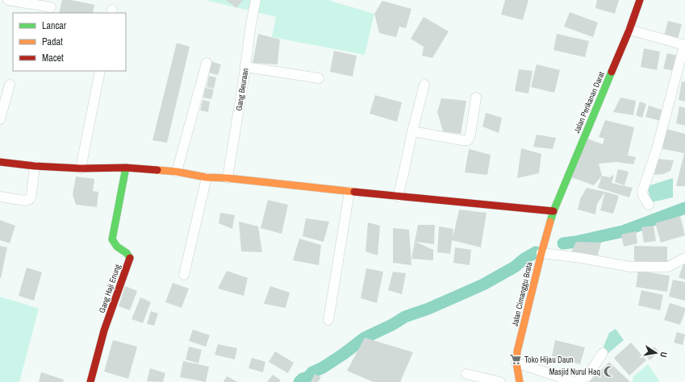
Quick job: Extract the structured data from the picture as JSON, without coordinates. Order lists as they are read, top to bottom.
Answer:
{
  "streets": {
    "street": [
      "Gang Beuraan",
      "Jalan Perikanan Darat",
      "Gang Haji Enung",
      "Jalan Cimanggu Brata"
    ]
  },
  "crossings": [
    ["Jalan Perikanan Darat", "Jalan Cimanggu Brata"]
  ],
  "places": {
    "supermarket": ["Toko Hijau Daun"],
    "mosque": ["Masjid Nurul Haq"]
  },
  "legend": ["Lancar", "Padat", "Macet"],
  "north": "right"
}
